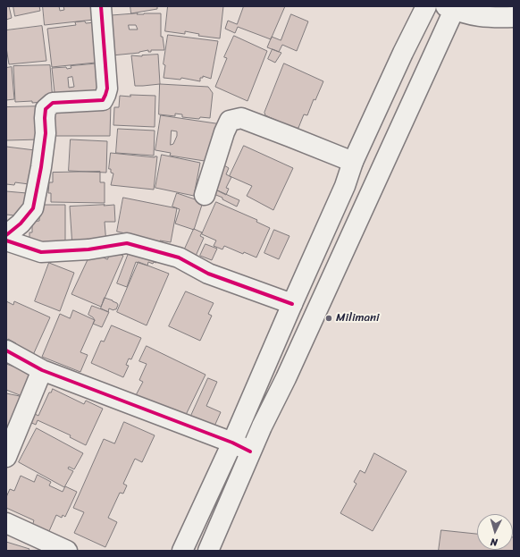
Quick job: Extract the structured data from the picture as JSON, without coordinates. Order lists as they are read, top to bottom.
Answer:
{
  "places": ["Milimani"],
  "north": "bottom"
}
